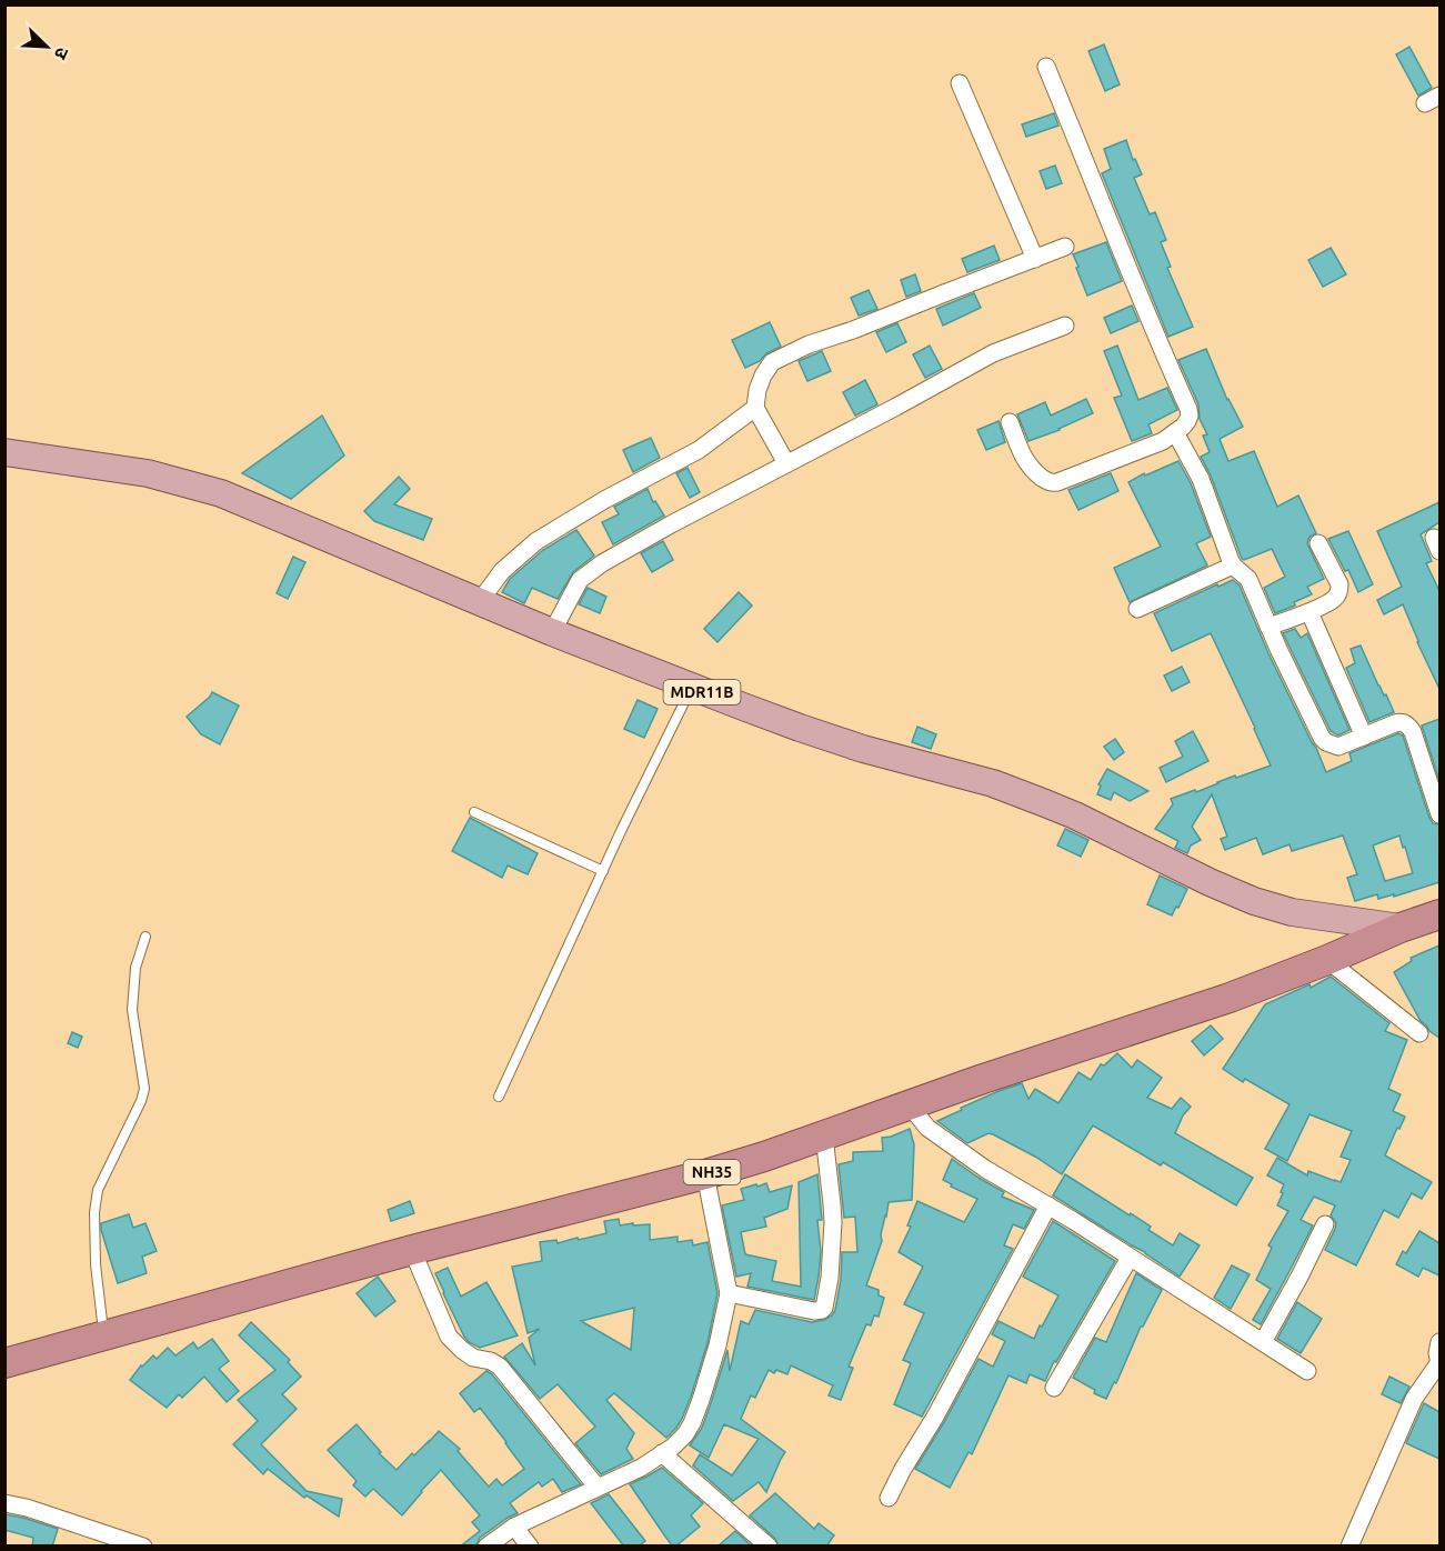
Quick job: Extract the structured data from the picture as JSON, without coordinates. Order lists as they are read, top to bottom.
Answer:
{
  "streets": {
    "highway": ["NH35"],
    "main road": ["MDR11B"]
  },
  "crossings": [
    ["MDR11B", "NH35"]
  ],
  "north": "bottom right"
}
